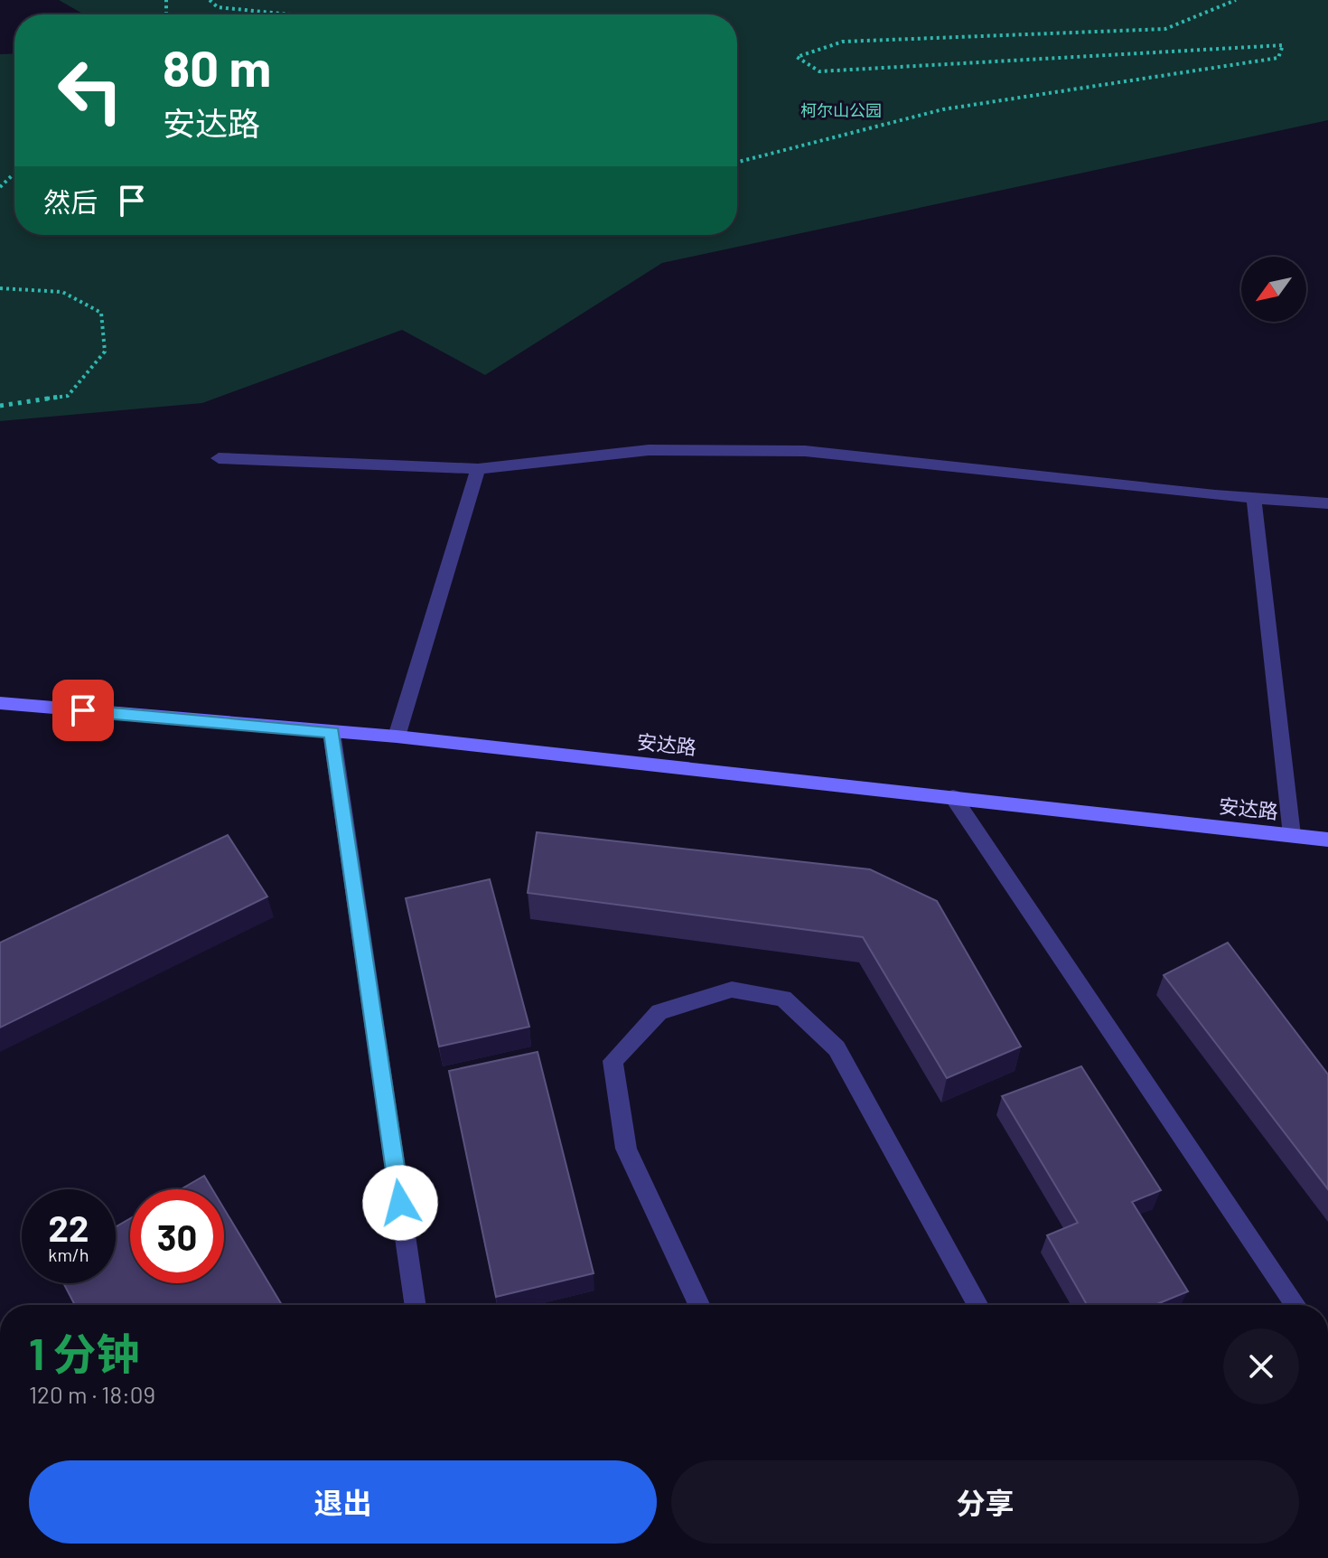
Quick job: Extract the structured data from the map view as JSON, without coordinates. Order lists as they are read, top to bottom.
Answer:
{
  "streets": {
    "street": ["安达路"]
  },
  "parks": ["柯尔山公园"],
  "north": "bottom left",
  "page": {
    "turn": ["80 m", "安达路"],
    "then": "然后",
    "speed": "22 km/h",
    "limit": "30",
    "heading": ["1 分钟", "120 m · 18:09"],
    "buttons": ["退出", "分享"]
  }
}
